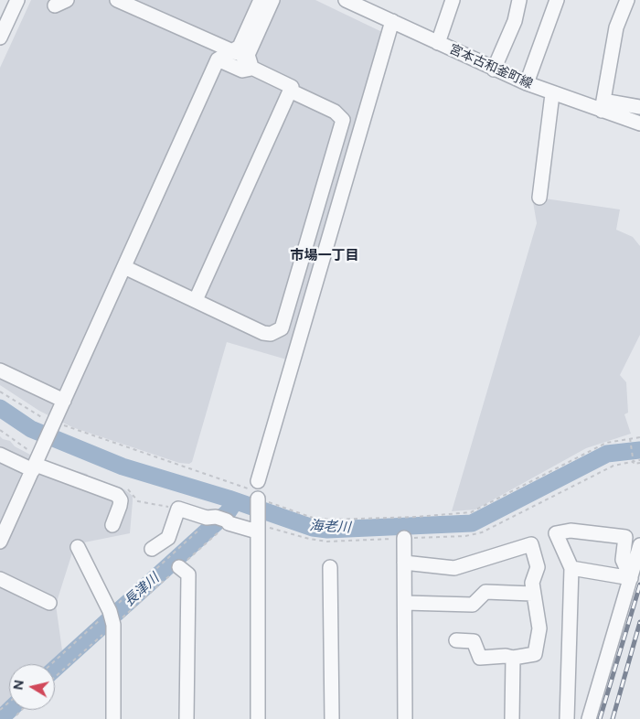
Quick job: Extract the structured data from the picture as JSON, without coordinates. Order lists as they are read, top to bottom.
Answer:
{
  "streets": {
    "street": ["宮本古和釜町線"]
  },
  "districts": ["市場一丁目"],
  "water": ["海老川", "長津川"],
  "north": "left"
}
